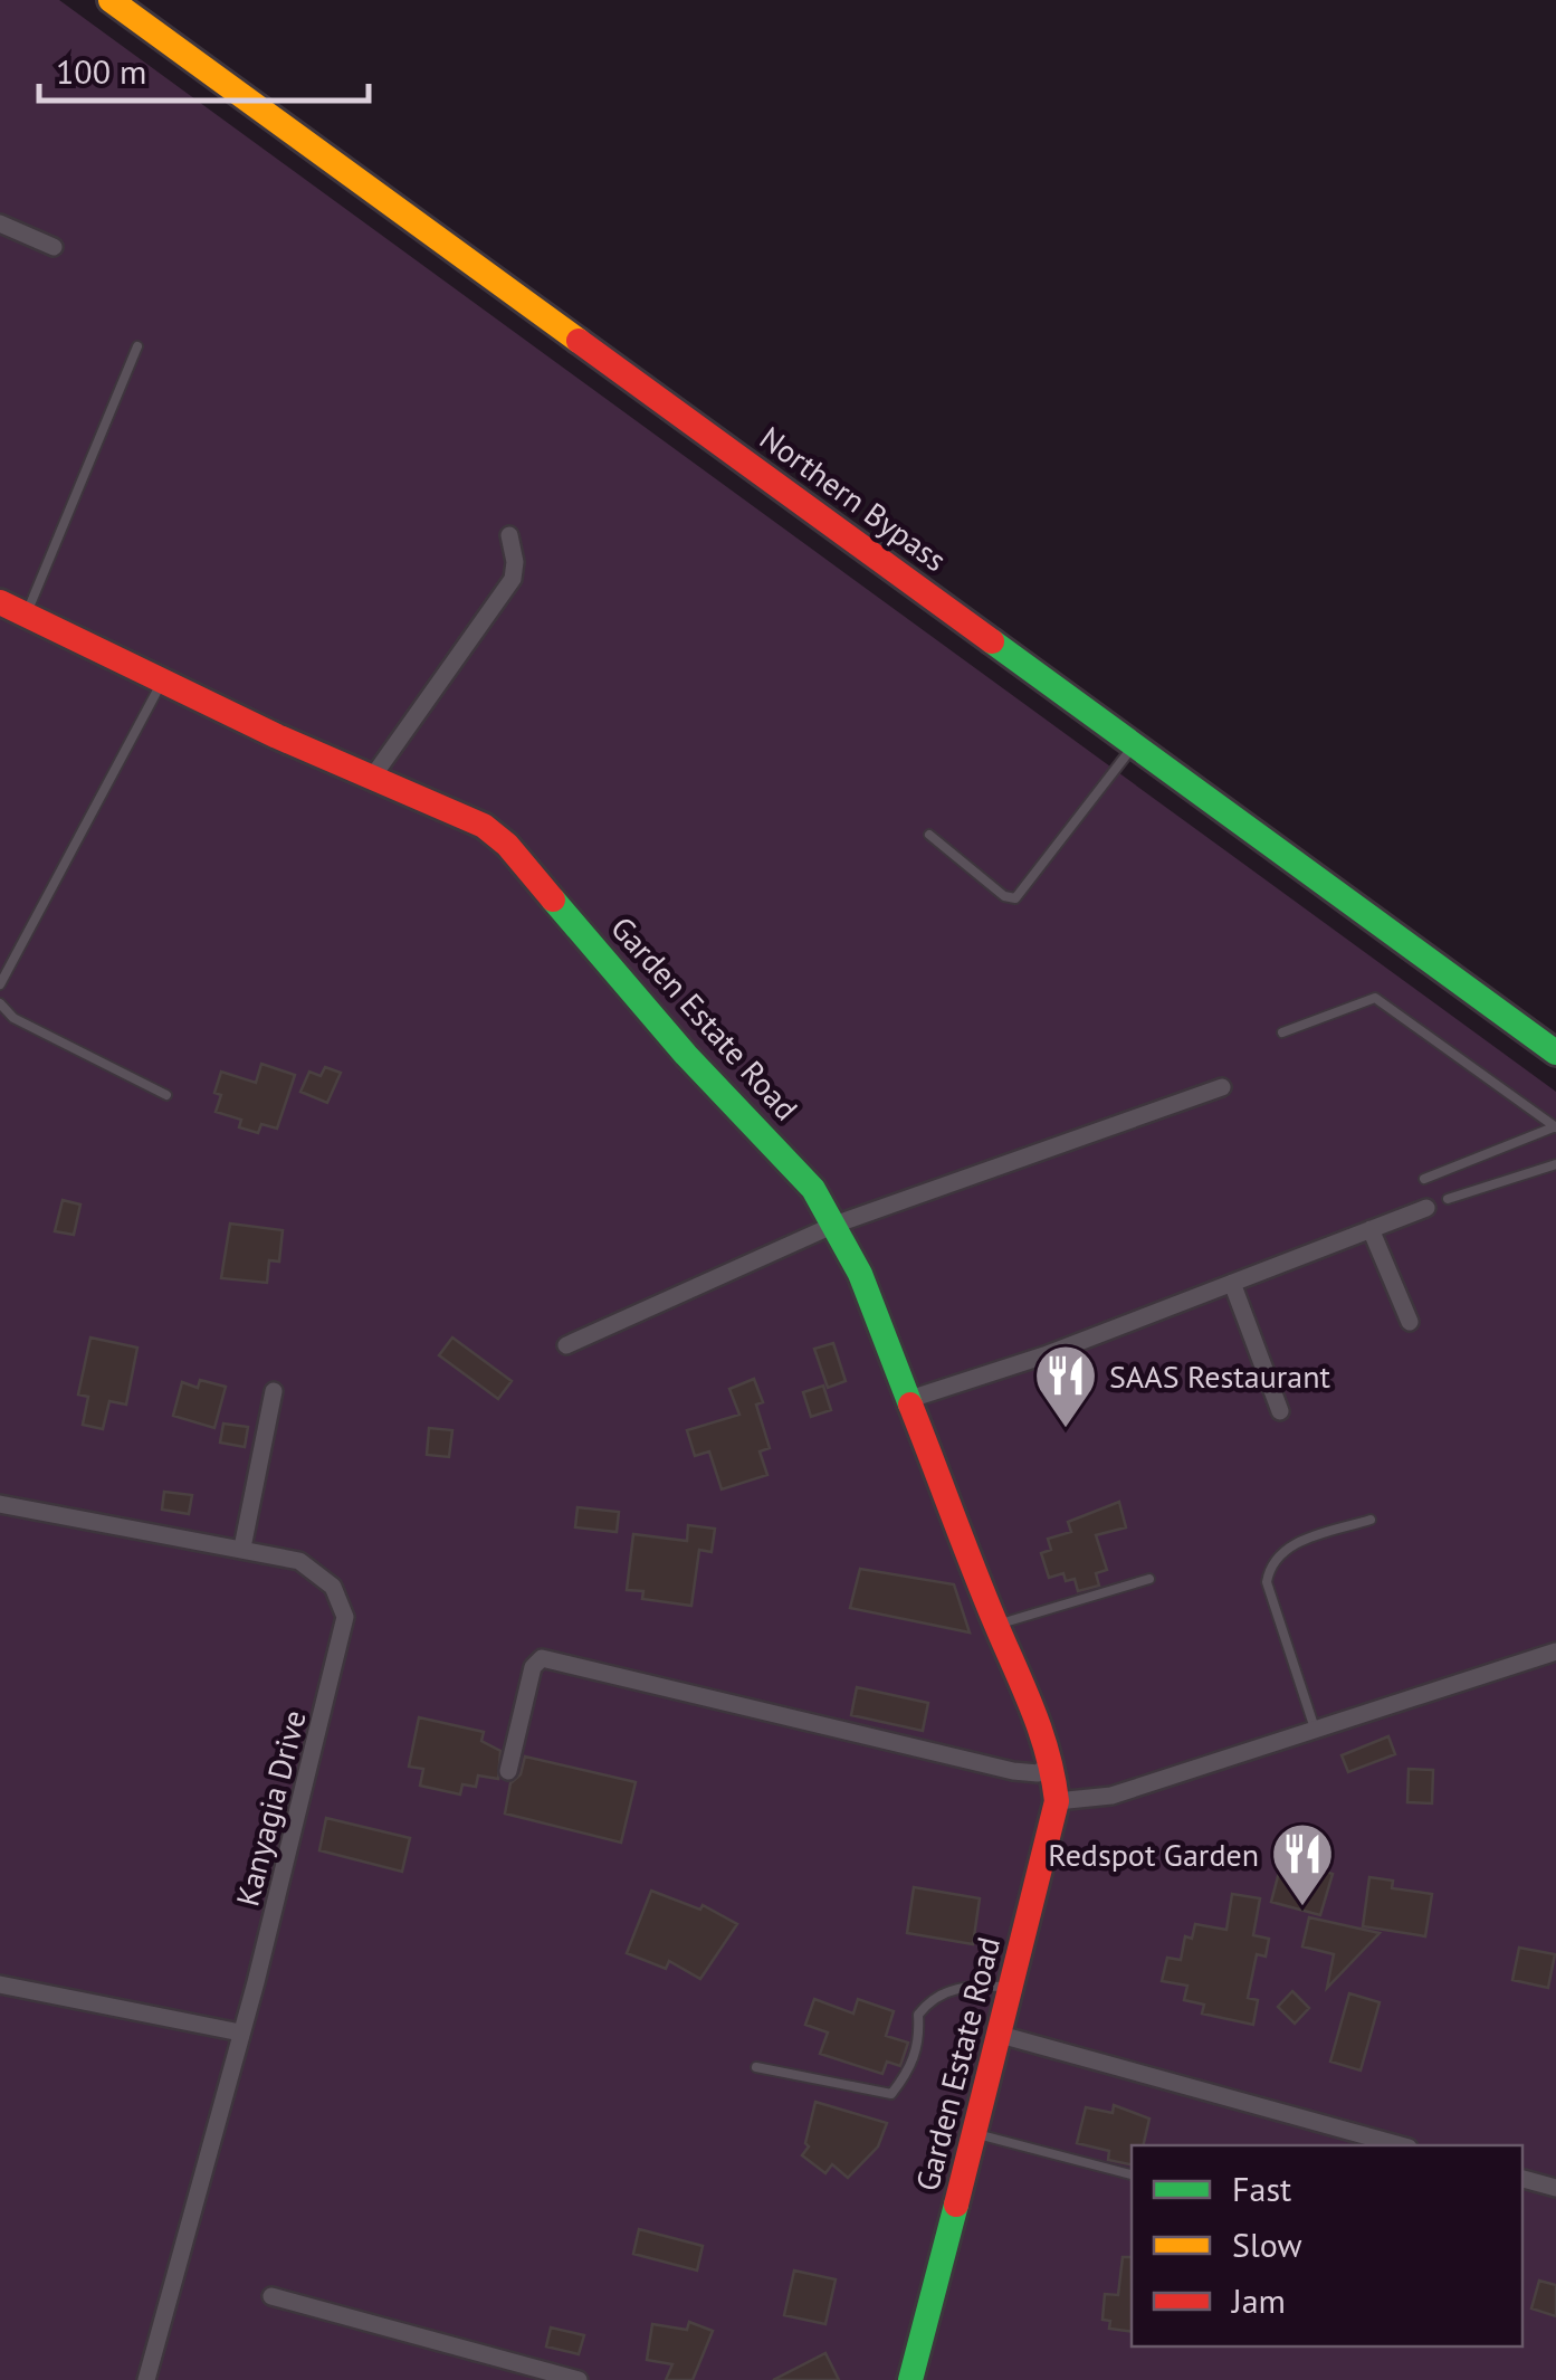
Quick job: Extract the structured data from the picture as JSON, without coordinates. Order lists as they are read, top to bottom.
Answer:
{
  "streets": {
    "street": ["Northern Bypass", "Garden Estate Road", "Kanyagia Drive"]
  },
  "places": {
    "restaurant": ["SAAS Restaurant", "Redspot Garden"]
  },
  "legend": ["Fast", "Slow", "Jam"],
  "scale_bar": "100 m"
}
